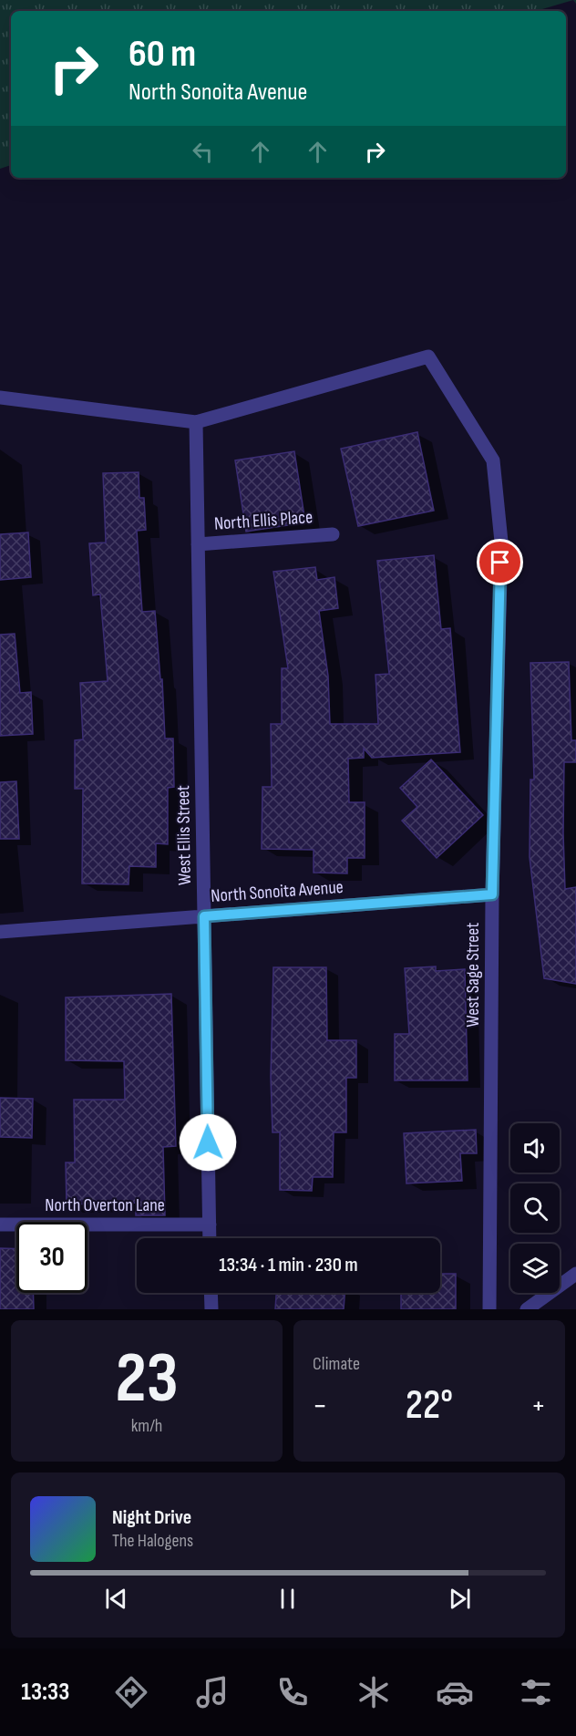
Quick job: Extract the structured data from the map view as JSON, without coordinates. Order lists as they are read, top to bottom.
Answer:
{
  "streets": {
    "street": [
      "North Ellis Place",
      "West Ellis Street",
      "North Sonoita Avenue",
      "West Sage Street",
      "North Overton Lane"
    ]
  },
  "crossings": [
    ["North Ellis Place", "West Ellis Street"],
    ["West Ellis Street", "North Sonoita Avenue"],
    ["West Ellis Street", "West Sage Street"],
    ["West Ellis Street", "North Overton Lane"],
    ["North Sonoita Avenue", "West Sage Street"]
  ],
  "page": {
    "turn": ["60 m", "North Sonoita Avenue"],
    "limit": "30",
    "trip": "13:34 · 1 min · 230 m",
    "tile": [
      ["23", "km/h"],
      "Climate"
    ],
    "heat": ["−", "22°", "+"],
    "song": ["Night Drive", "The Halogens"],
    "tabs": "13:33"
  }
}
